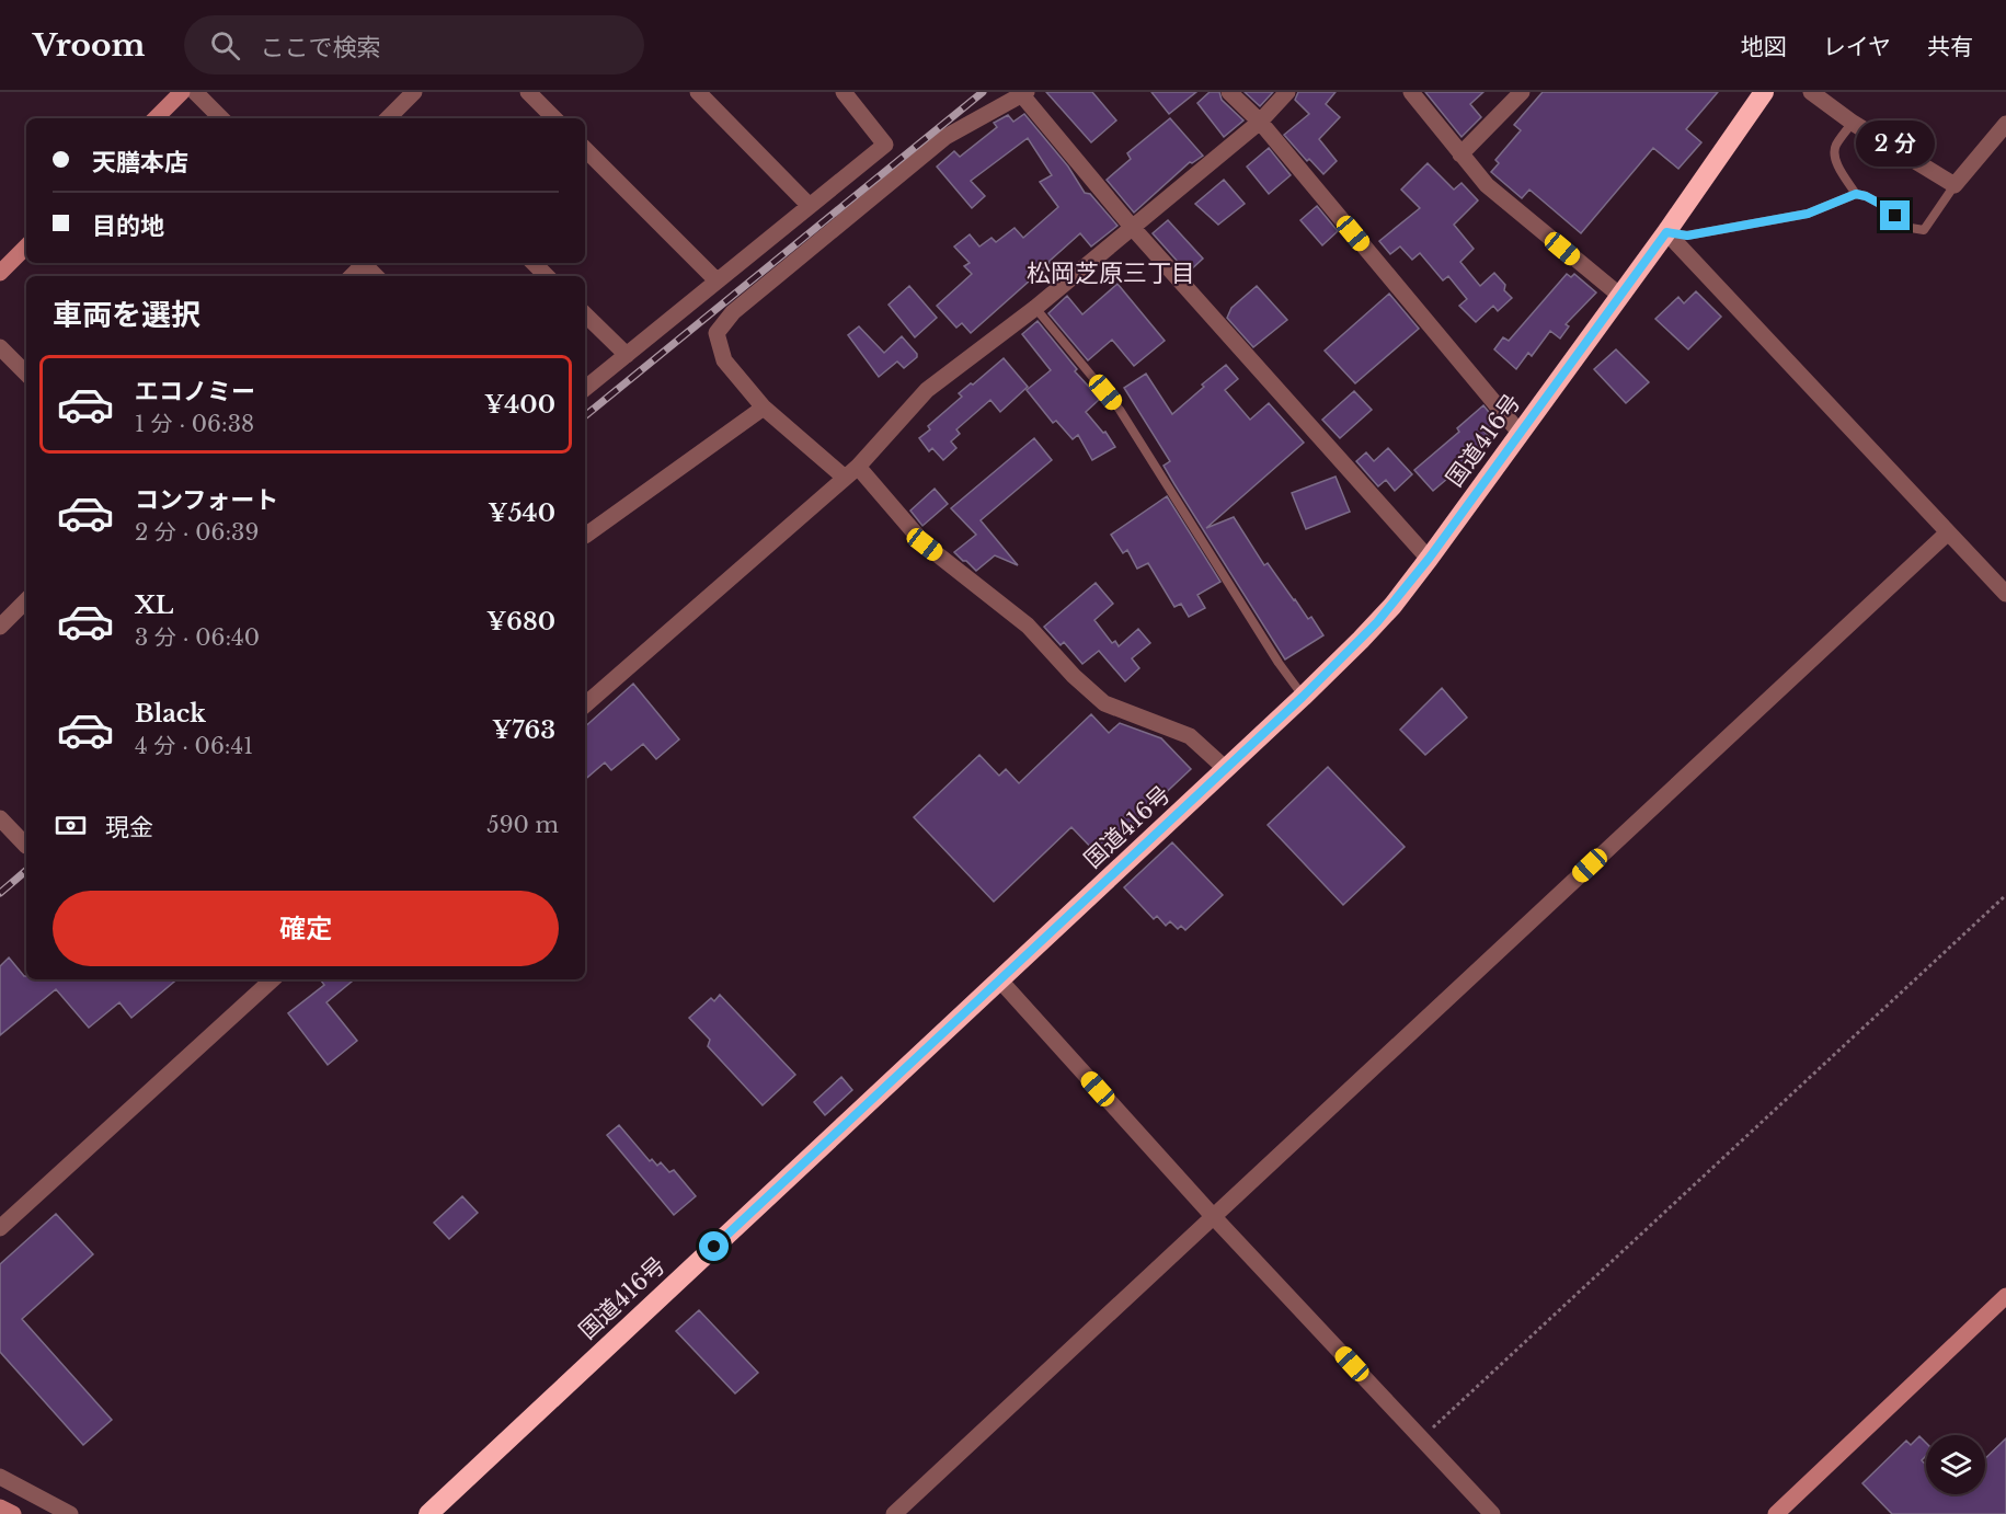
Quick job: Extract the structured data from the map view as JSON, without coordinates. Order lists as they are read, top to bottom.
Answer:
{
  "streets": {
    "highway": ["国道416号"]
  },
  "districts": ["松岡芝原三丁目"],
  "page": {
    "header": "Vroom",
    "search": "ここで検索",
    "nav": ["地図", "レイヤ", "共有"],
    "banner": ["天膳本店", "目的地"],
    "bubble": "2 分",
    "heading": "車両を選択",
    "list": [
      {
        "name": "エコノミー",
        "note": "1 分 · 06:38",
        "value": "¥400"
      },
      {
        "name": "コンフォート",
        "note": "2 分 · 06:39",
        "value": "¥540"
      },
      {
        "name": "XL",
        "note": "3 分 · 06:40",
        "value": "¥680"
      },
      {
        "name": "Black",
        "note": "4 分 · 06:41",
        "value": "¥763"
      }
    ],
    "pay": ["現金", "590 m"],
    "buttons": "確定"
  }
}
